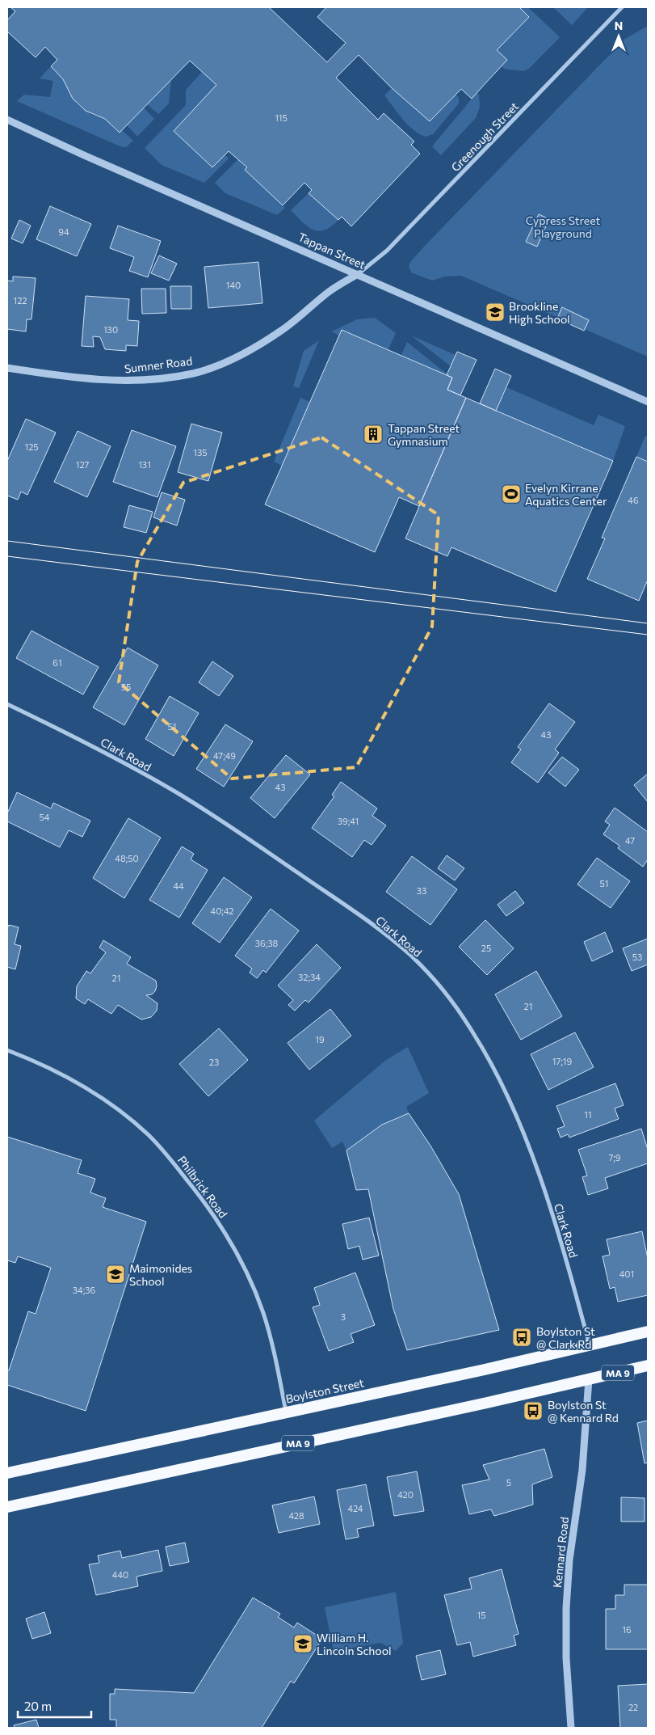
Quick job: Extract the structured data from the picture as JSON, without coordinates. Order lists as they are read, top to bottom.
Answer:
{
  "streets": {
    "highway": ["MA 9", "Boylston Street"],
    "street": [
      "Greenough Street",
      "Tappan Street",
      "Sumner Road",
      "Clark Road",
      "Philbrick Road",
      "Kennard Road"
    ]
  },
  "crossings": [
    ["Greenough Street", "Tappan Street"],
    ["Greenough Street", "Sumner Road"],
    ["Tappan Street", "Sumner Road"],
    ["Clark Road", "Boylston Street"],
    ["Philbrick Road", "Boylston Street"],
    ["MA 9", "Kennard Road"]
  ],
  "parks": ["Cypress Street Playground"],
  "places": {
    "school or university": ["Brookline High School", "Maimonides School", "William H. Lincoln School"],
    "building": ["Tappan Street Gymnasium"],
    "sports": ["Evelyn Kirrane Aquatics Center"],
    "bus stop": ["Boylston St @ Clark Rd", "Boylston St @ Kennard Rd"]
  },
  "house_numbers": [
    "115",
    "94",
    "140",
    "122",
    "130",
    "125",
    "135",
    "127",
    "131",
    "46",
    "61",
    "55",
    "51",
    "43",
    "47;49",
    "43",
    "54",
    "39;41",
    "47",
    "48;50",
    "51",
    "44",
    "33",
    "40;42",
    "36;38",
    "25",
    "53",
    "32;34",
    "21",
    "21",
    "19",
    "17;19",
    "23",
    "11",
    "7;9",
    "401",
    "34;36",
    "3",
    "5",
    "420",
    "424",
    "428",
    "440",
    "15",
    "16",
    "22"
  ],
  "scale_bar": "20 m",
  "north": "top"
}
